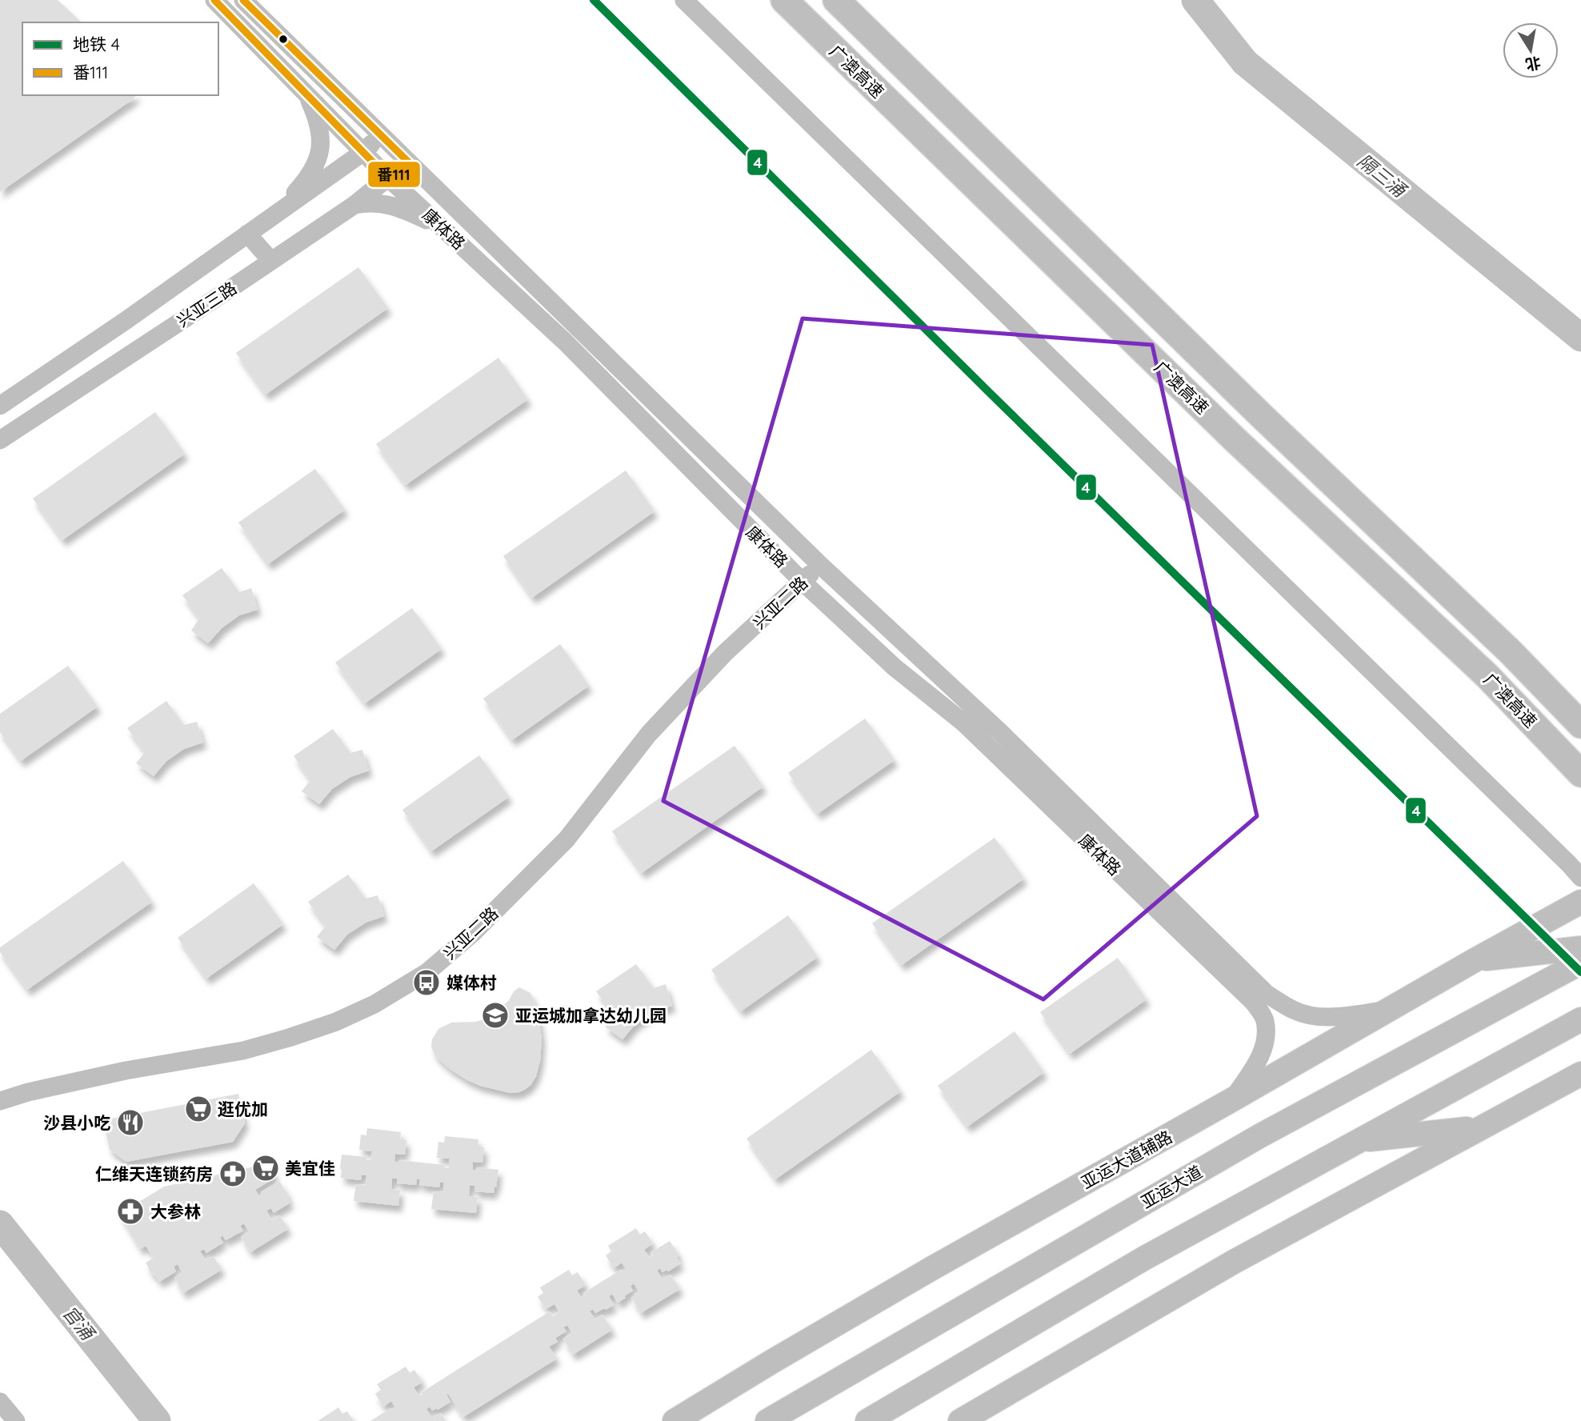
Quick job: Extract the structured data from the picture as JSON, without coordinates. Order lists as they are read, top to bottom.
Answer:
{
  "streets": {
    "highway": ["广澳高速"],
    "main road": ["亚运大道辅路", "亚运大道"],
    "street": ["康体路", "兴亚三路", "兴亚二路"]
  },
  "crossings": [
    ["康体路", "兴亚三路"],
    ["康体路", "兴亚二路"],
    ["康体路", "亚运大道辅路"]
  ],
  "water": ["隔三涌", "官涌"],
  "places": {
    "bus stop": ["媒体村"],
    "school or university": ["亚运城加拿达幼儿园"],
    "supermarket": ["逛优加", "美宜佳"],
    "restaurant": ["沙县小吃"],
    "pharmacy": ["仁维天连锁药房", "大参林"]
  },
  "lines": ["metro line 4", "transit line 番111"],
  "legend": ["地铁 4", "番111"],
  "north": "bottom"
}
